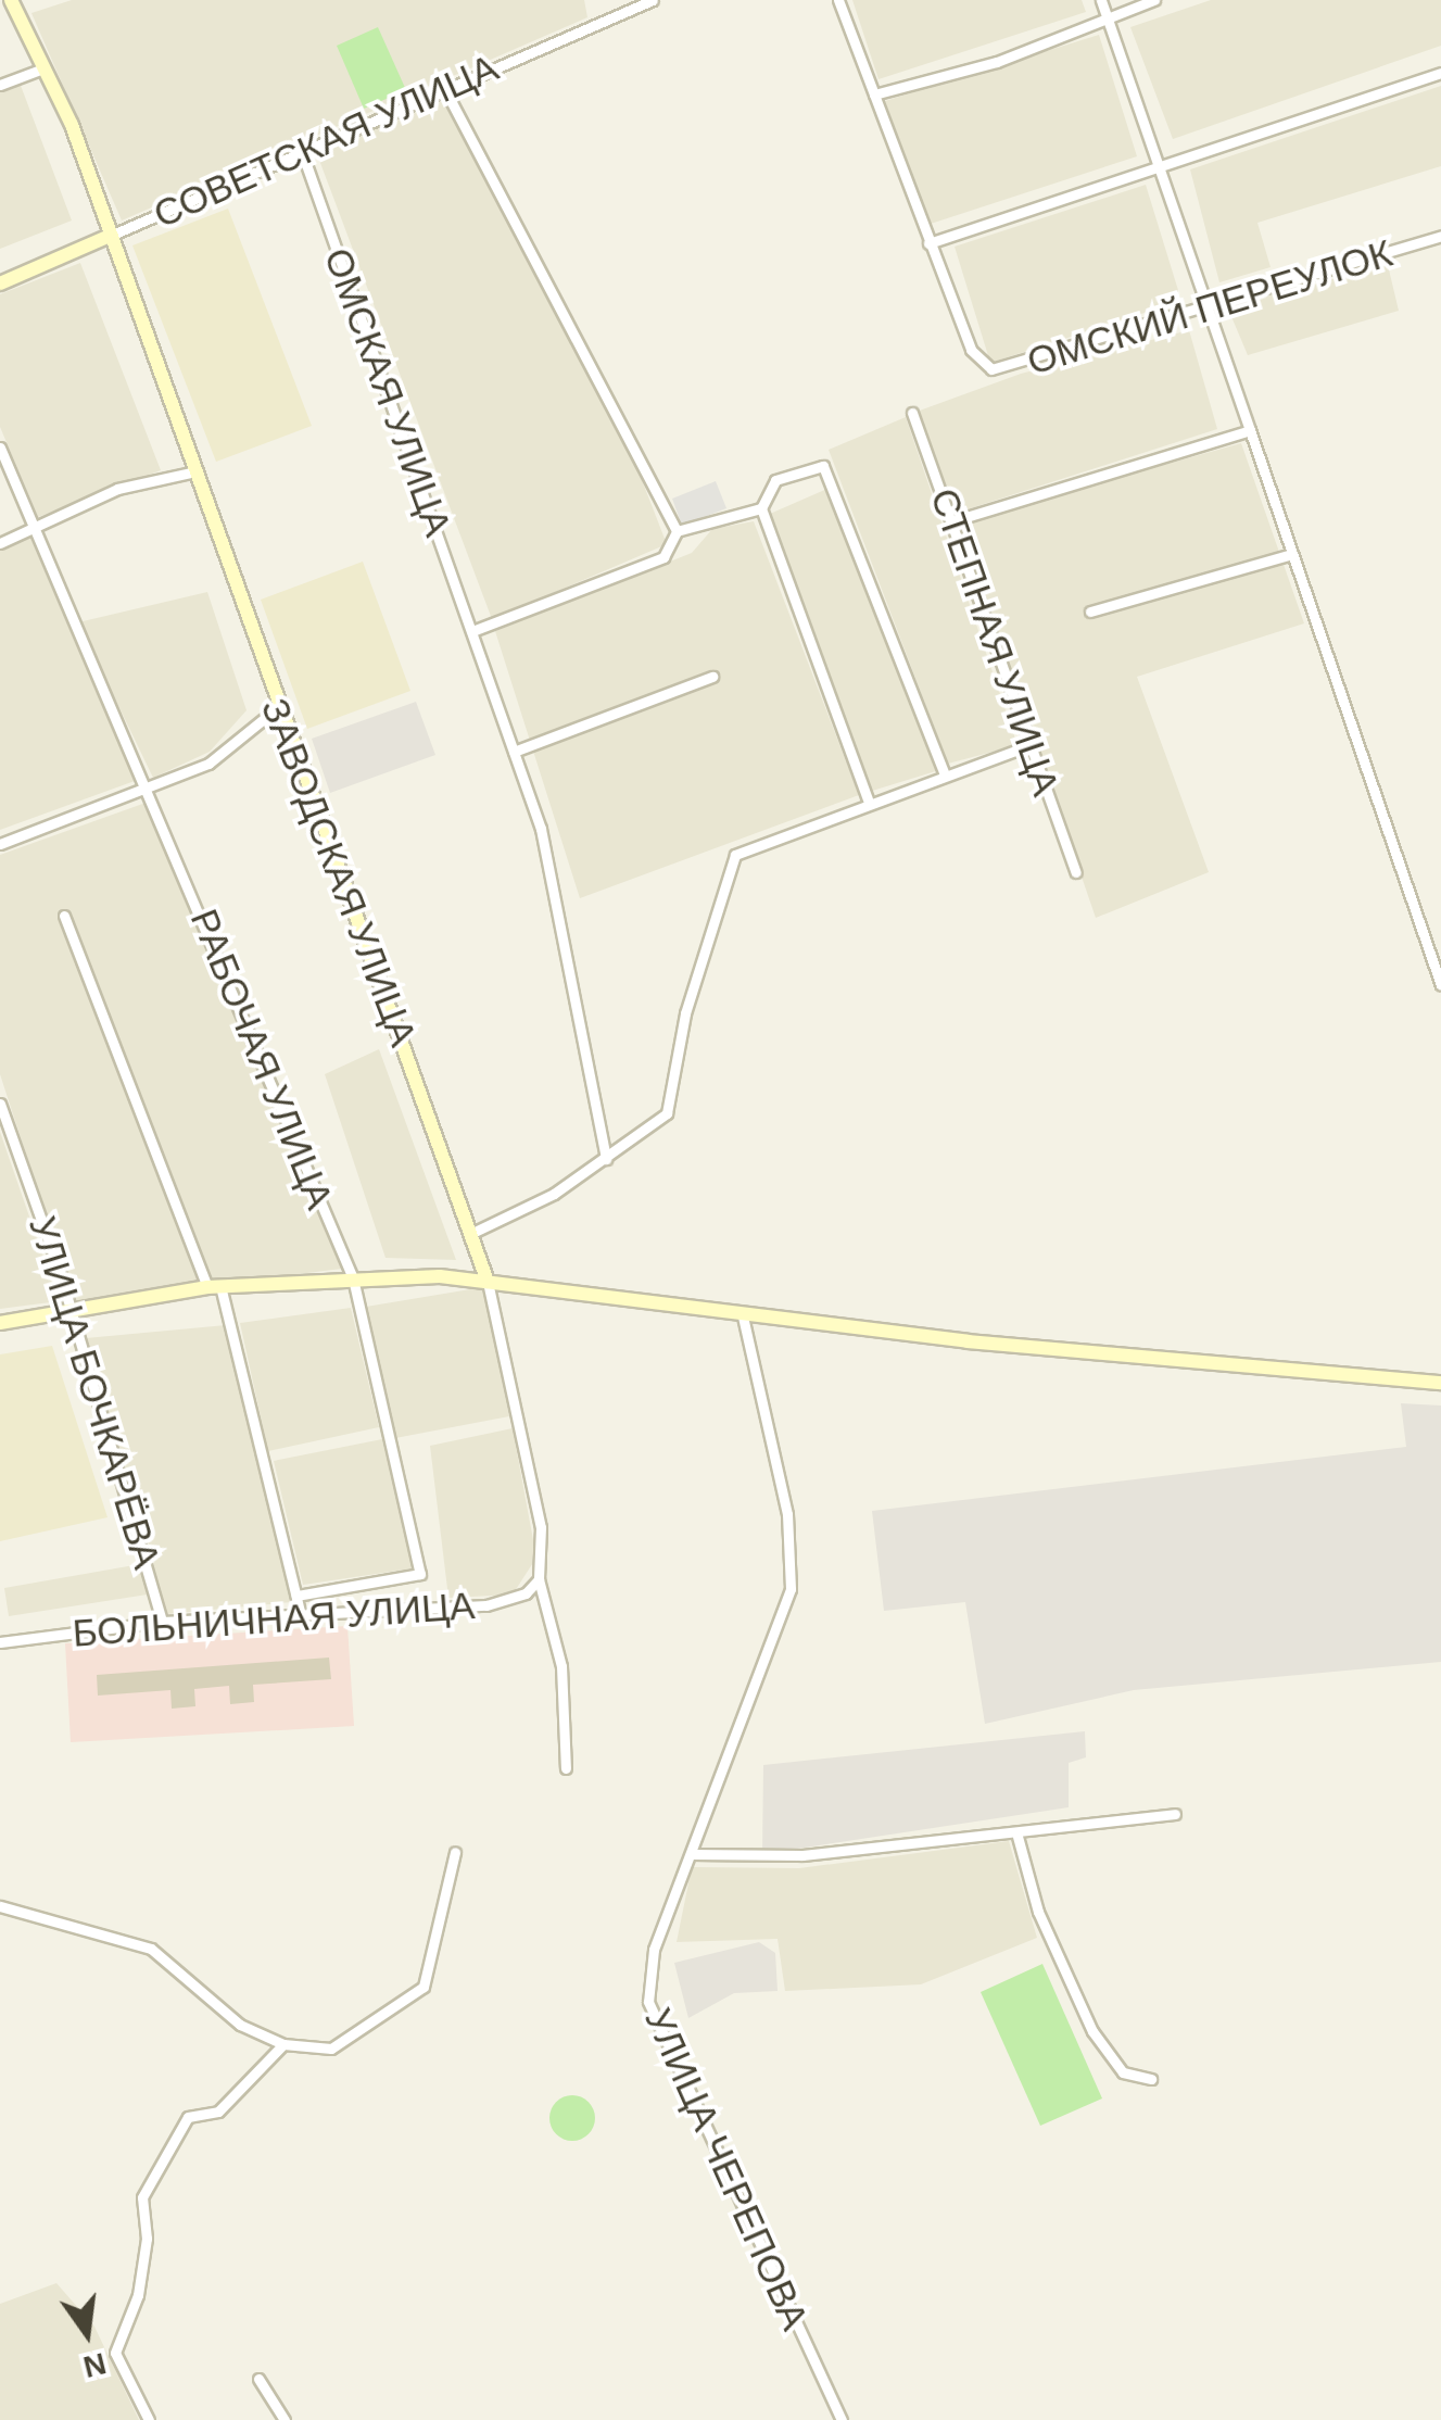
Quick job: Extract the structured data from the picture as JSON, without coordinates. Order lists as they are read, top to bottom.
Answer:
{
  "streets": {
    "street": [
      "СОВЕТСКАЯ УЛИЦА",
      "ОМСКИЙ ПЕРЕУЛОК",
      "ОМСКАЯ УЛИЦА",
      "СТЕПНАЯ УЛИЦА",
      "ЗАВОДСКАЯ УЛИЦА",
      "РАБОЧАЯ УЛИЦА",
      "УЛИЦА БОЧКАРЁВА",
      "БОЛЬНИЧНАЯ УЛИЦА",
      "УЛИЦА ЧЕРЕПОВА"
    ]
  },
  "crossings": [
    ["СОВЕТСКАЯ УЛИЦА", "ОМСКАЯ УЛИЦА"],
    ["СОВЕТСКАЯ УЛИЦА", "ЗАВОДСКАЯ УЛИЦА"],
    ["ЗАВОДСКАЯ УЛИЦА", "БОЛЬНИЧНАЯ УЛИЦА"],
    ["УЛИЦА БОЧКАРЁВА", "БОЛЬНИЧНАЯ УЛИЦА"]
  ],
  "north": "bottom"
}
